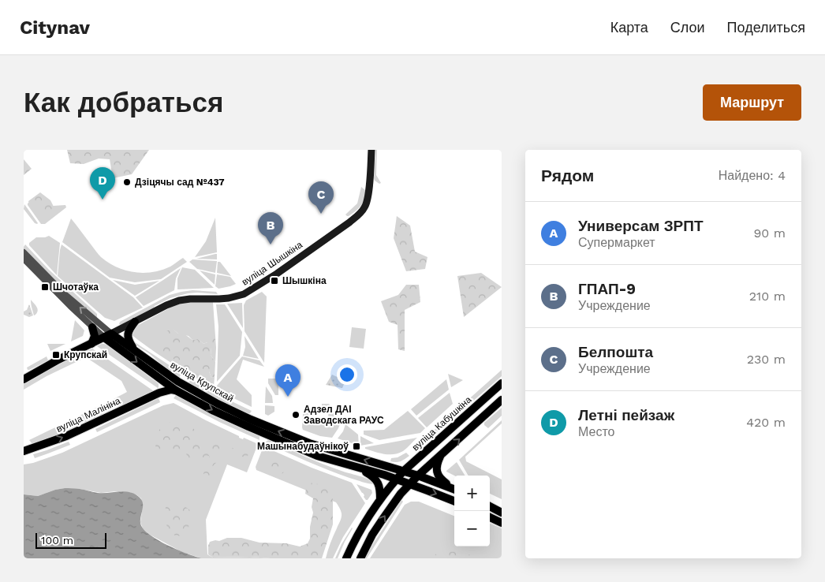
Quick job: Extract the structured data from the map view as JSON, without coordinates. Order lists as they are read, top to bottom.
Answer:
{
  "streets": {
    "main road": [
      "вуліца Шышкіна",
      "вуліца Крупскай",
      "вуліца Малініна",
      "вуліца Кабушкіна"
    ]
  },
  "crossings": [
    ["вуліца Шышкіна", "вуліца Крупскай"],
    ["вуліца Крупскай", "вуліца Малініна"],
    ["вуліца Крупскай", "вуліца Кабушкіна"]
  ],
  "one_way": ["вуліца Малініна"],
  "places": {
    "other": ["Дзіцячы сад №437", "Адзел ДАІ Заводскага РАУС"],
    "transit": [
      "Шышкіна",
      "Шчотаўка",
      "Крупскай",
      "Машынабудаўнікоў"
    ]
  },
  "scale_bar": "100 m",
  "page": {
    "header": "Citynav",
    "nav": ["Карта", "Слои", "Поделиться"],
    "buttons": "Маршрут",
    "title": "Как добраться",
    "heading": ["Рядом", "Найдено: 4"],
    "pins": [
      "D",
      "C",
      "B",
      "A"
    ],
    "list": [
      {
        "mark": "A",
        "name": "Универсам ЗРПТ",
        "note": "Супермаркет",
        "value": "90 m"
      },
      {
        "mark": "B",
        "name": "ГПАП-9",
        "note": "Учреждение",
        "value": "210 m"
      },
      {
        "mark": "C",
        "name": "Белпошта",
        "note": "Учреждение",
        "value": "230 m"
      },
      {
        "mark": "D",
        "name": "Летні пейзаж",
        "note": "Место",
        "value": "420 m"
      }
    ],
    "map_buttons": ["+", "−"],
    "scale": "100 m"
  }
}
